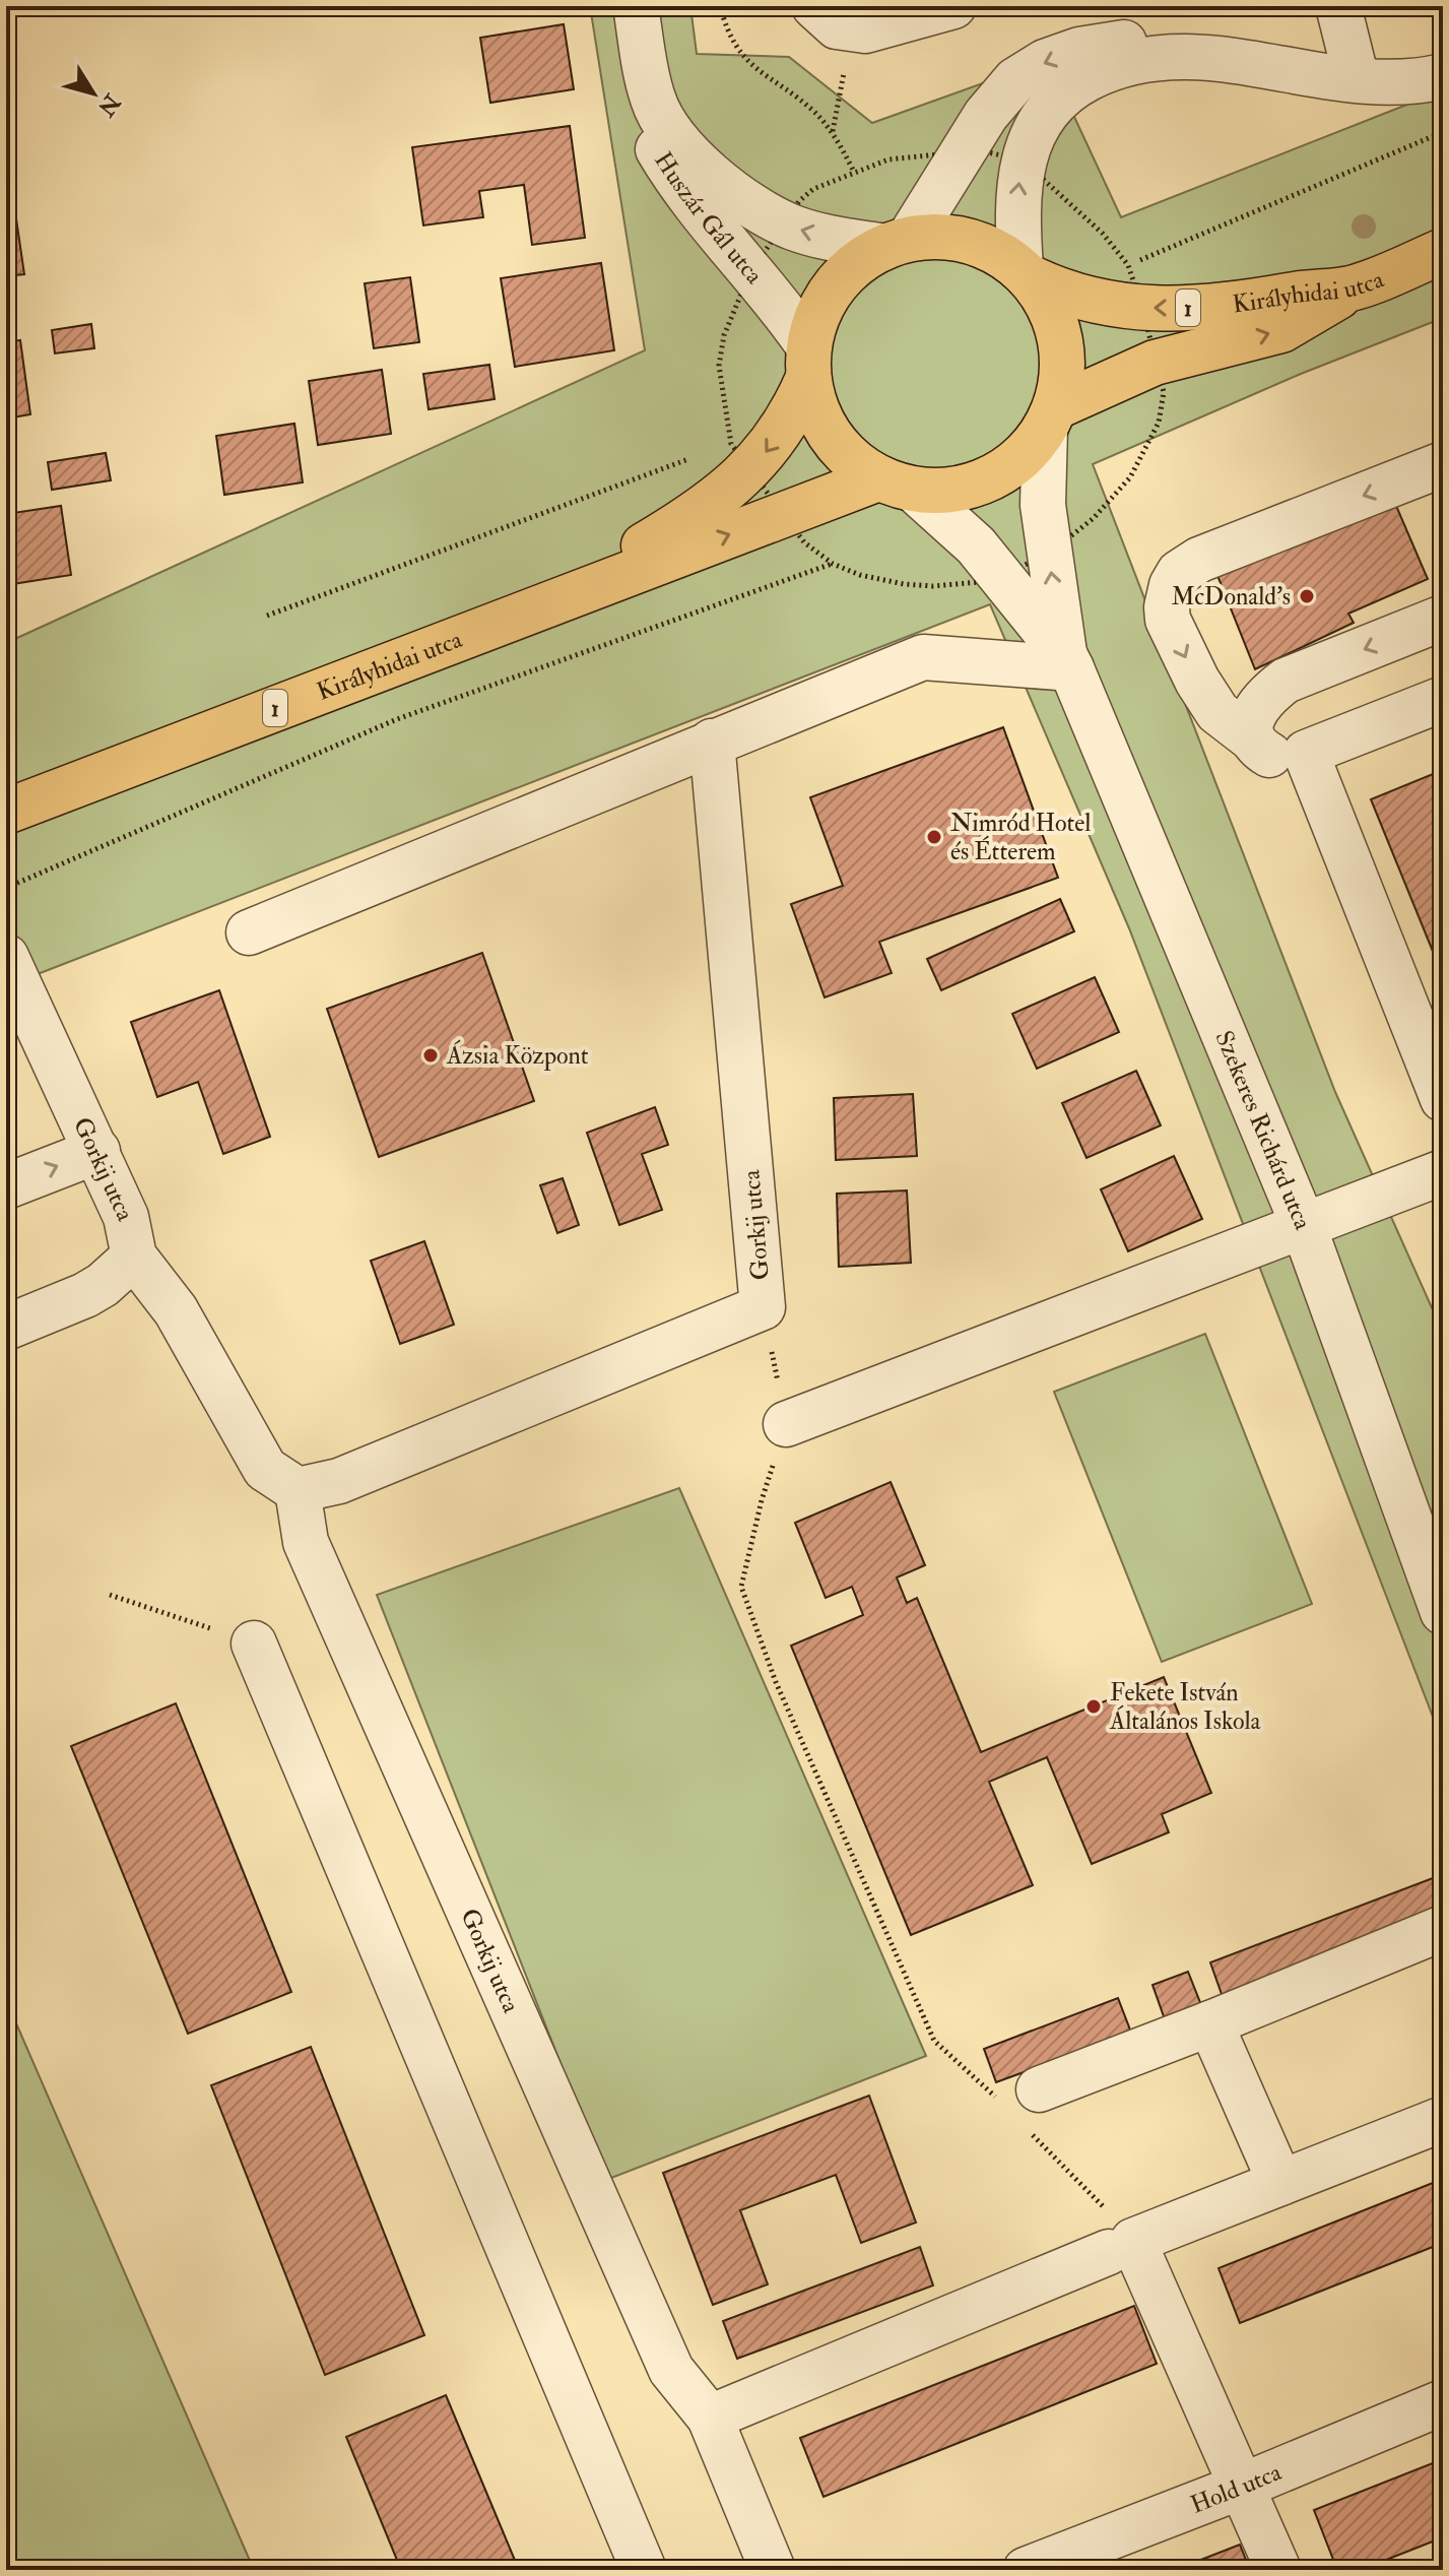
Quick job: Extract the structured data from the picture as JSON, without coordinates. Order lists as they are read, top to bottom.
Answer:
{
  "streets": {
    "main road": ["Királyhidai utca", "1"],
    "street": [
      "Huszár Gál utca",
      "Szekeres Richárd utca",
      "Gorkij utca",
      "Hold utca"
    ]
  },
  "crossings": [
    ["Huszár Gál utca", "Királyhidai utca"],
    ["Huszár Gál utca", "1"],
    ["Huszár Gál utca", "Szekeres Richárd utca"],
    ["Királyhidai utca", "1"],
    ["Királyhidai utca", "Szekeres Richárd utca"],
    ["1", "Szekeres Richárd utca"]
  ],
  "places": [
    "McDonald's",
    "Nimród Hotel és Étterem",
    "Ázsia Központ",
    "Fekete István Általános Iskola"
  ],
  "north": "bottom right"
}
